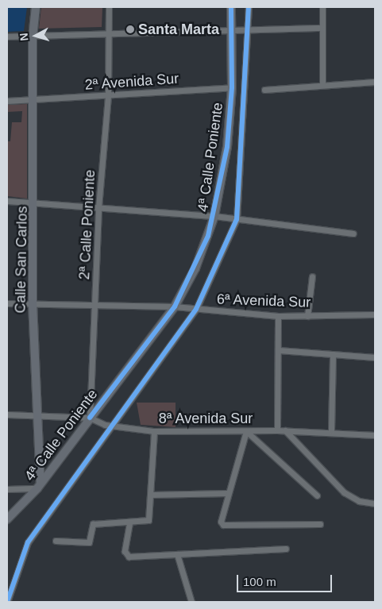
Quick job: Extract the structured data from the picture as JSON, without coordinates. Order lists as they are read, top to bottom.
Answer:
{
  "streets": {
    "main road": ["4ª Calle Poniente", "Calle San Carlos"],
    "street": [
      "2ª Avenida Sur",
      "2ª Calle Poniente",
      "6ª Avenida Sur",
      "8ª Avenida Sur"
    ]
  },
  "crossings": [
    ["2ª Avenida Sur", "4ª Calle Poniente"],
    ["2ª Avenida Sur", "2ª Calle Poniente"],
    ["2ª Avenida Sur", "Calle San Carlos"],
    ["4ª Calle Poniente", "2ª Calle Poniente"],
    ["4ª Calle Poniente", "Calle San Carlos"],
    ["4ª Calle Poniente", "6ª Avenida Sur"],
    ["4ª Calle Poniente", "8ª Avenida Sur"],
    ["2ª Calle Poniente", "6ª Avenida Sur"],
    ["2ª Calle Poniente", "8ª Avenida Sur"],
    ["Calle San Carlos", "6ª Avenida Sur"],
    ["Calle San Carlos", "8ª Avenida Sur"]
  ],
  "places": ["Santa Marta"],
  "scale_bar": "100 m",
  "north": "left"
}
